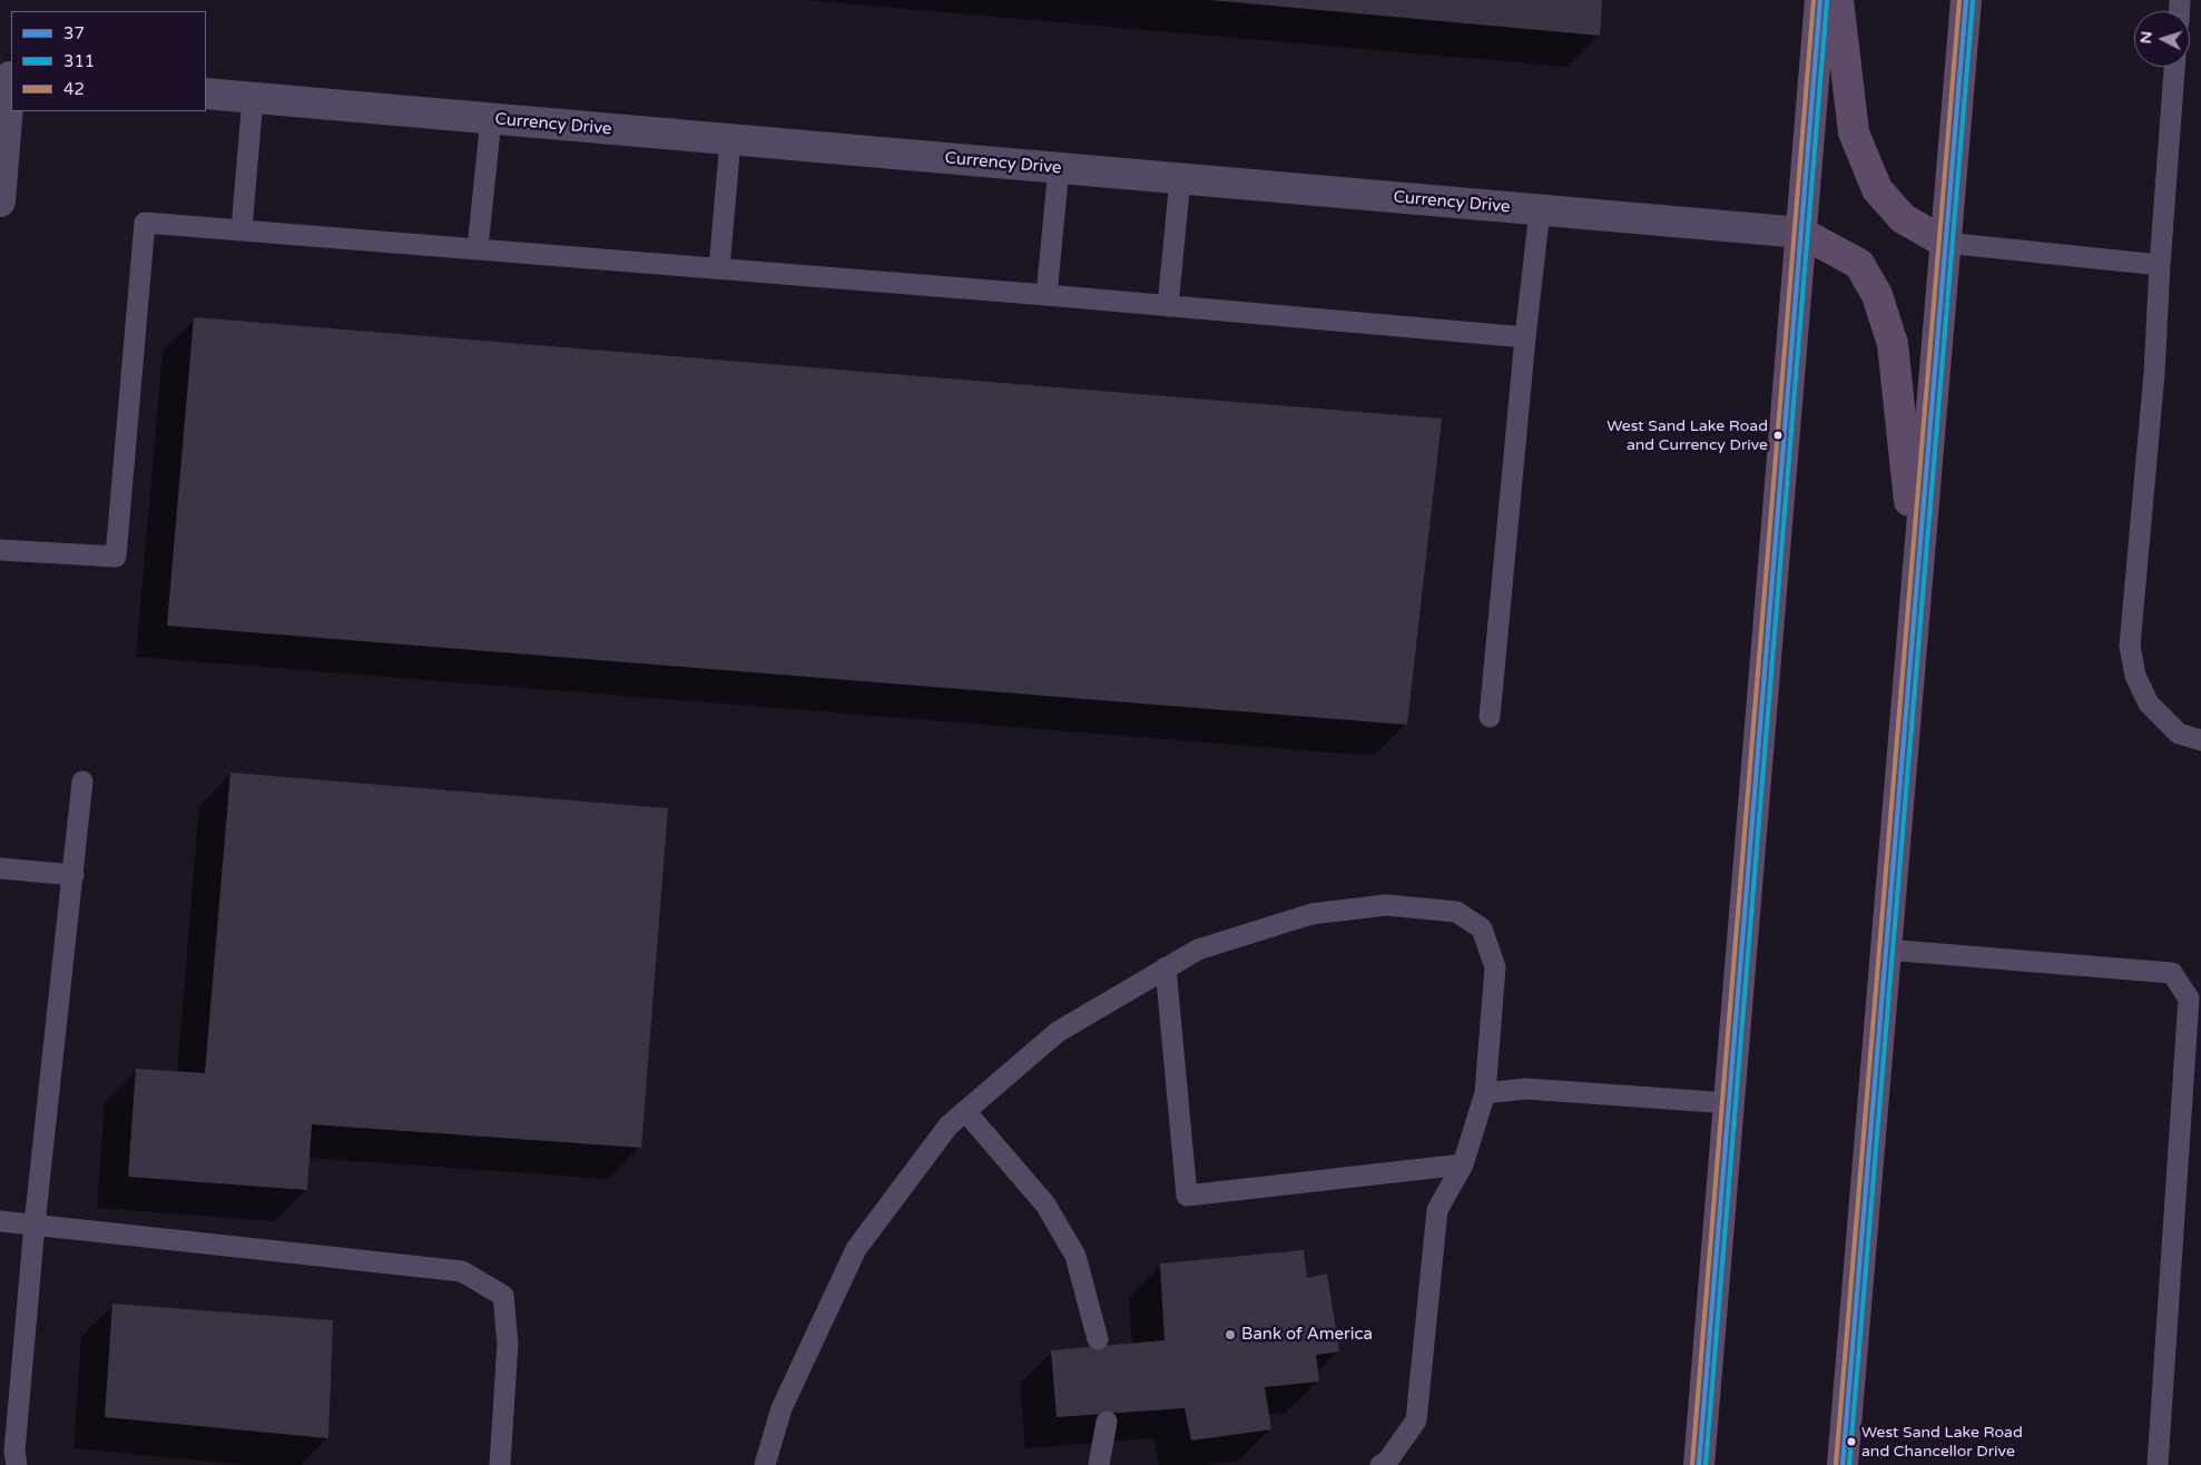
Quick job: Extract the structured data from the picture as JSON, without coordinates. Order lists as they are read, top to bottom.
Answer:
{
  "streets": {
    "street": ["Currency Drive"]
  },
  "places": ["West Sand Lake Road and Currency Drive", "Bank of America", "West Sand Lake Road and Chancellor Drive"],
  "lines": ["transit line 37", "transit line 42", "transit line 311"],
  "legend": ["37", "311", "42"],
  "north": "left"
}
